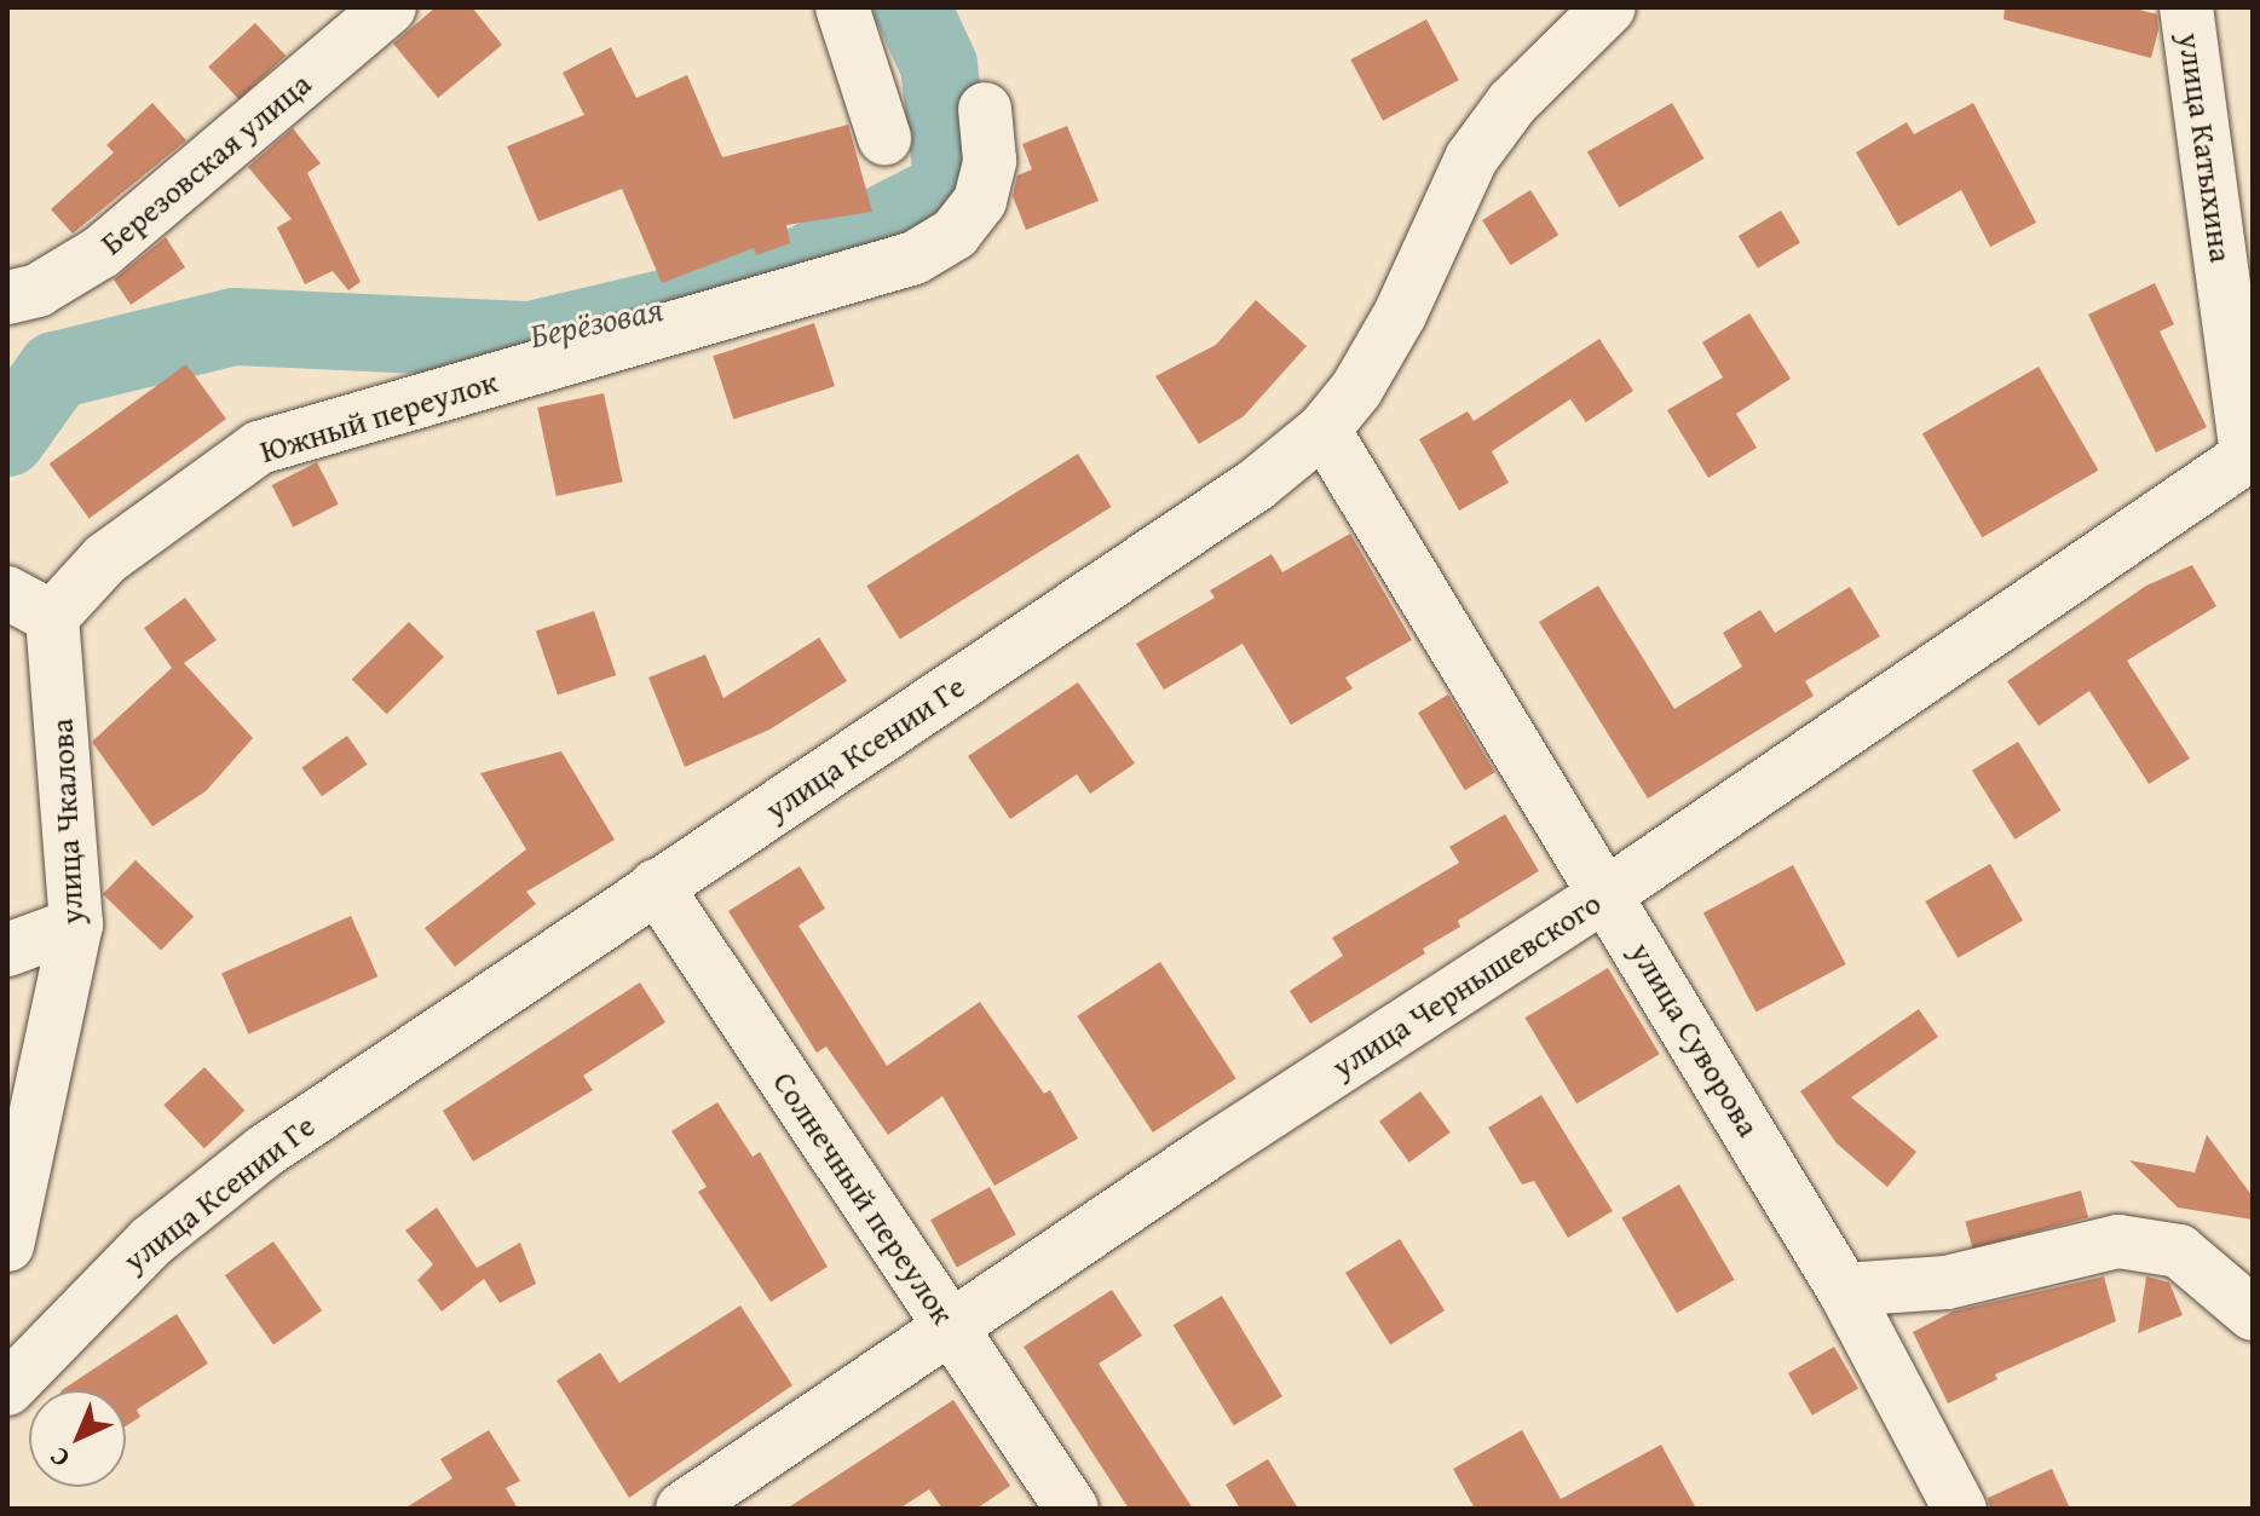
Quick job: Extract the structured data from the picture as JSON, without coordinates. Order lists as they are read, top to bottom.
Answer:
{
  "streets": {
    "street": [
      "улица Катыхина",
      "Березовская улица",
      "Южный переулок",
      "улица Ксении Ге",
      "улица Чкалова",
      "улица Чернышевского",
      "улица Суворова",
      "Солнечный переулок"
    ]
  },
  "crossings": [
    ["улица Катыхина", "улица Чернышевского"],
    ["Южный переулок", "улица Чкалова"],
    ["улица Ксении Ге", "улица Суворова"],
    ["улица Ксении Ге", "Солнечный переулок"],
    ["улица Чернышевского", "улица Суворова"],
    ["улица Чернышевского", "Солнечный переулок"]
  ],
  "water": ["Берёзовая"],
  "north": "bottom left"
}
